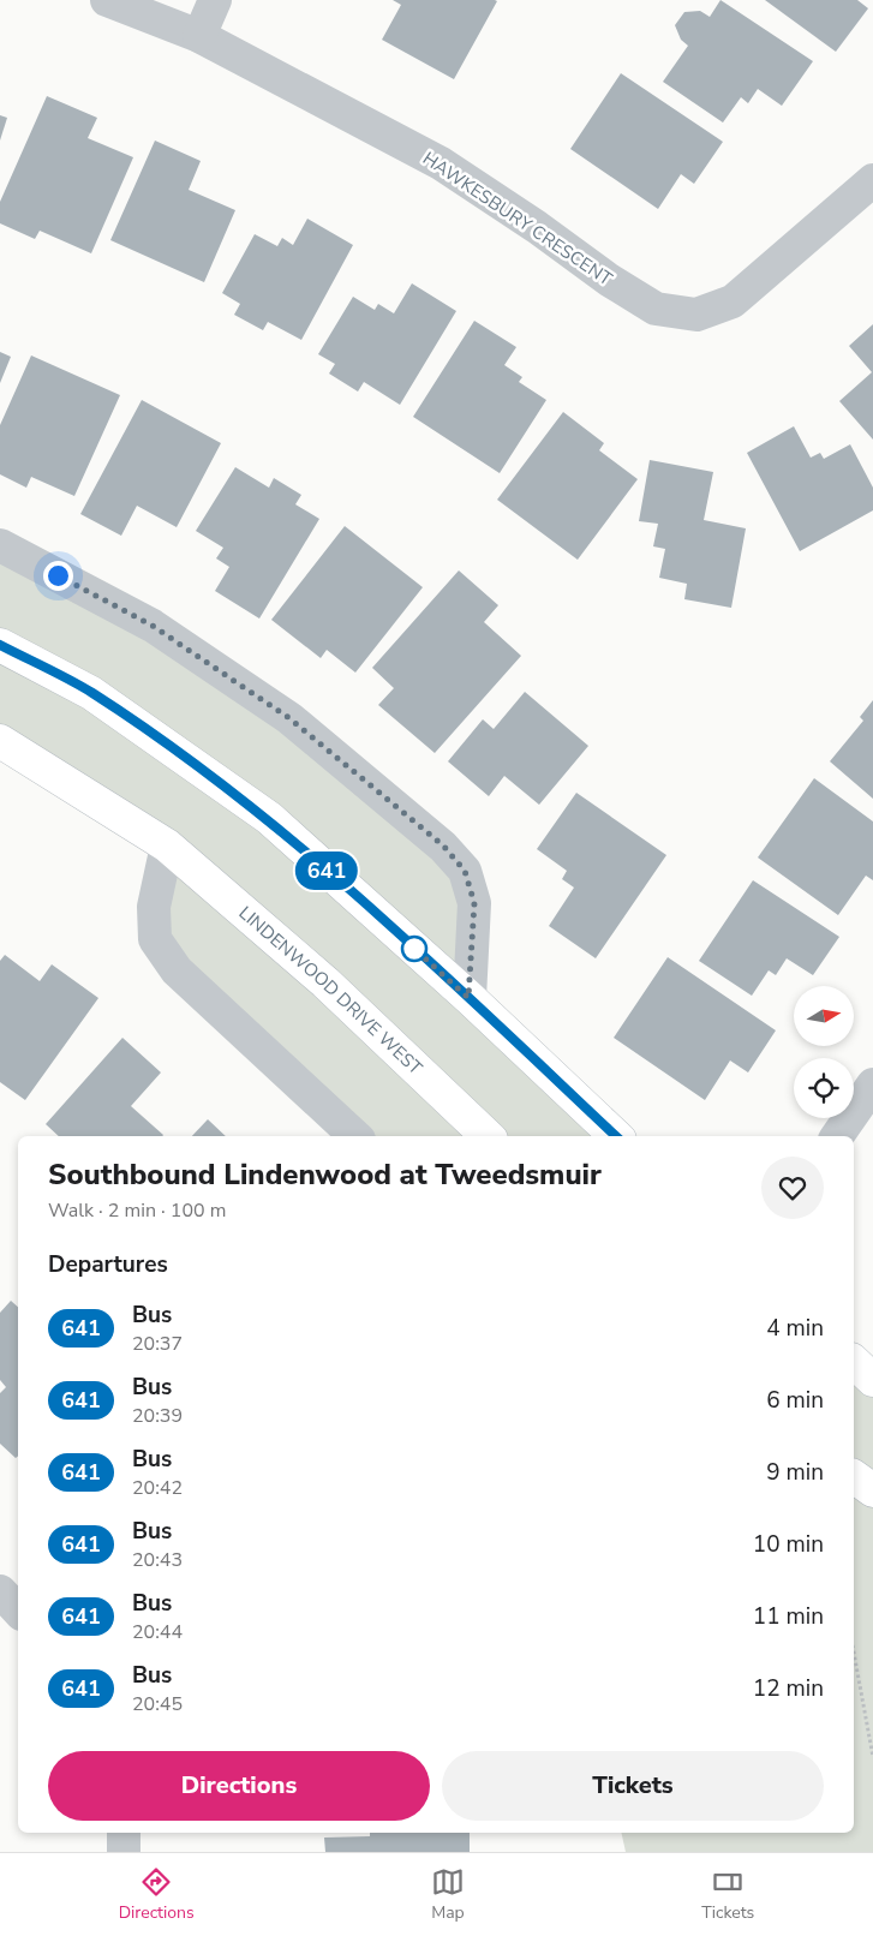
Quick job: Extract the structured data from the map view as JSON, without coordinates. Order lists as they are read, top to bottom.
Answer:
{
  "streets": {
    "street": ["HAWKESBURY CRESCENT", "LINDENWOOD DRIVE WEST"]
  },
  "lines": ["bus line 641"],
  "north": "right",
  "page": {
    "on_map": "641",
    "heading": [
      ["Southbound Lindenwood at Tweedsmuir", "Walk · 2 min · 100 m"],
      "Departures"
    ],
    "list": [
      {
        "mark": "641",
        "name": "Bus",
        "note": "20:37",
        "value": "4 min"
      },
      {
        "mark": "641",
        "name": "Bus",
        "note": "20:39",
        "value": "6 min"
      },
      {
        "mark": "641",
        "name": "Bus",
        "note": "20:42",
        "value": "9 min"
      },
      {
        "mark": "641",
        "name": "Bus",
        "note": "20:43",
        "value": "10 min"
      },
      {
        "mark": "641",
        "name": "Bus",
        "note": "20:44",
        "value": "11 min"
      },
      {
        "mark": "641",
        "name": "Bus",
        "note": "20:45",
        "value": "12 min"
      }
    ],
    "buttons": ["Directions", "Tickets"],
    "tabs": ["Directions", "Map", "Tickets"]
  }
}
